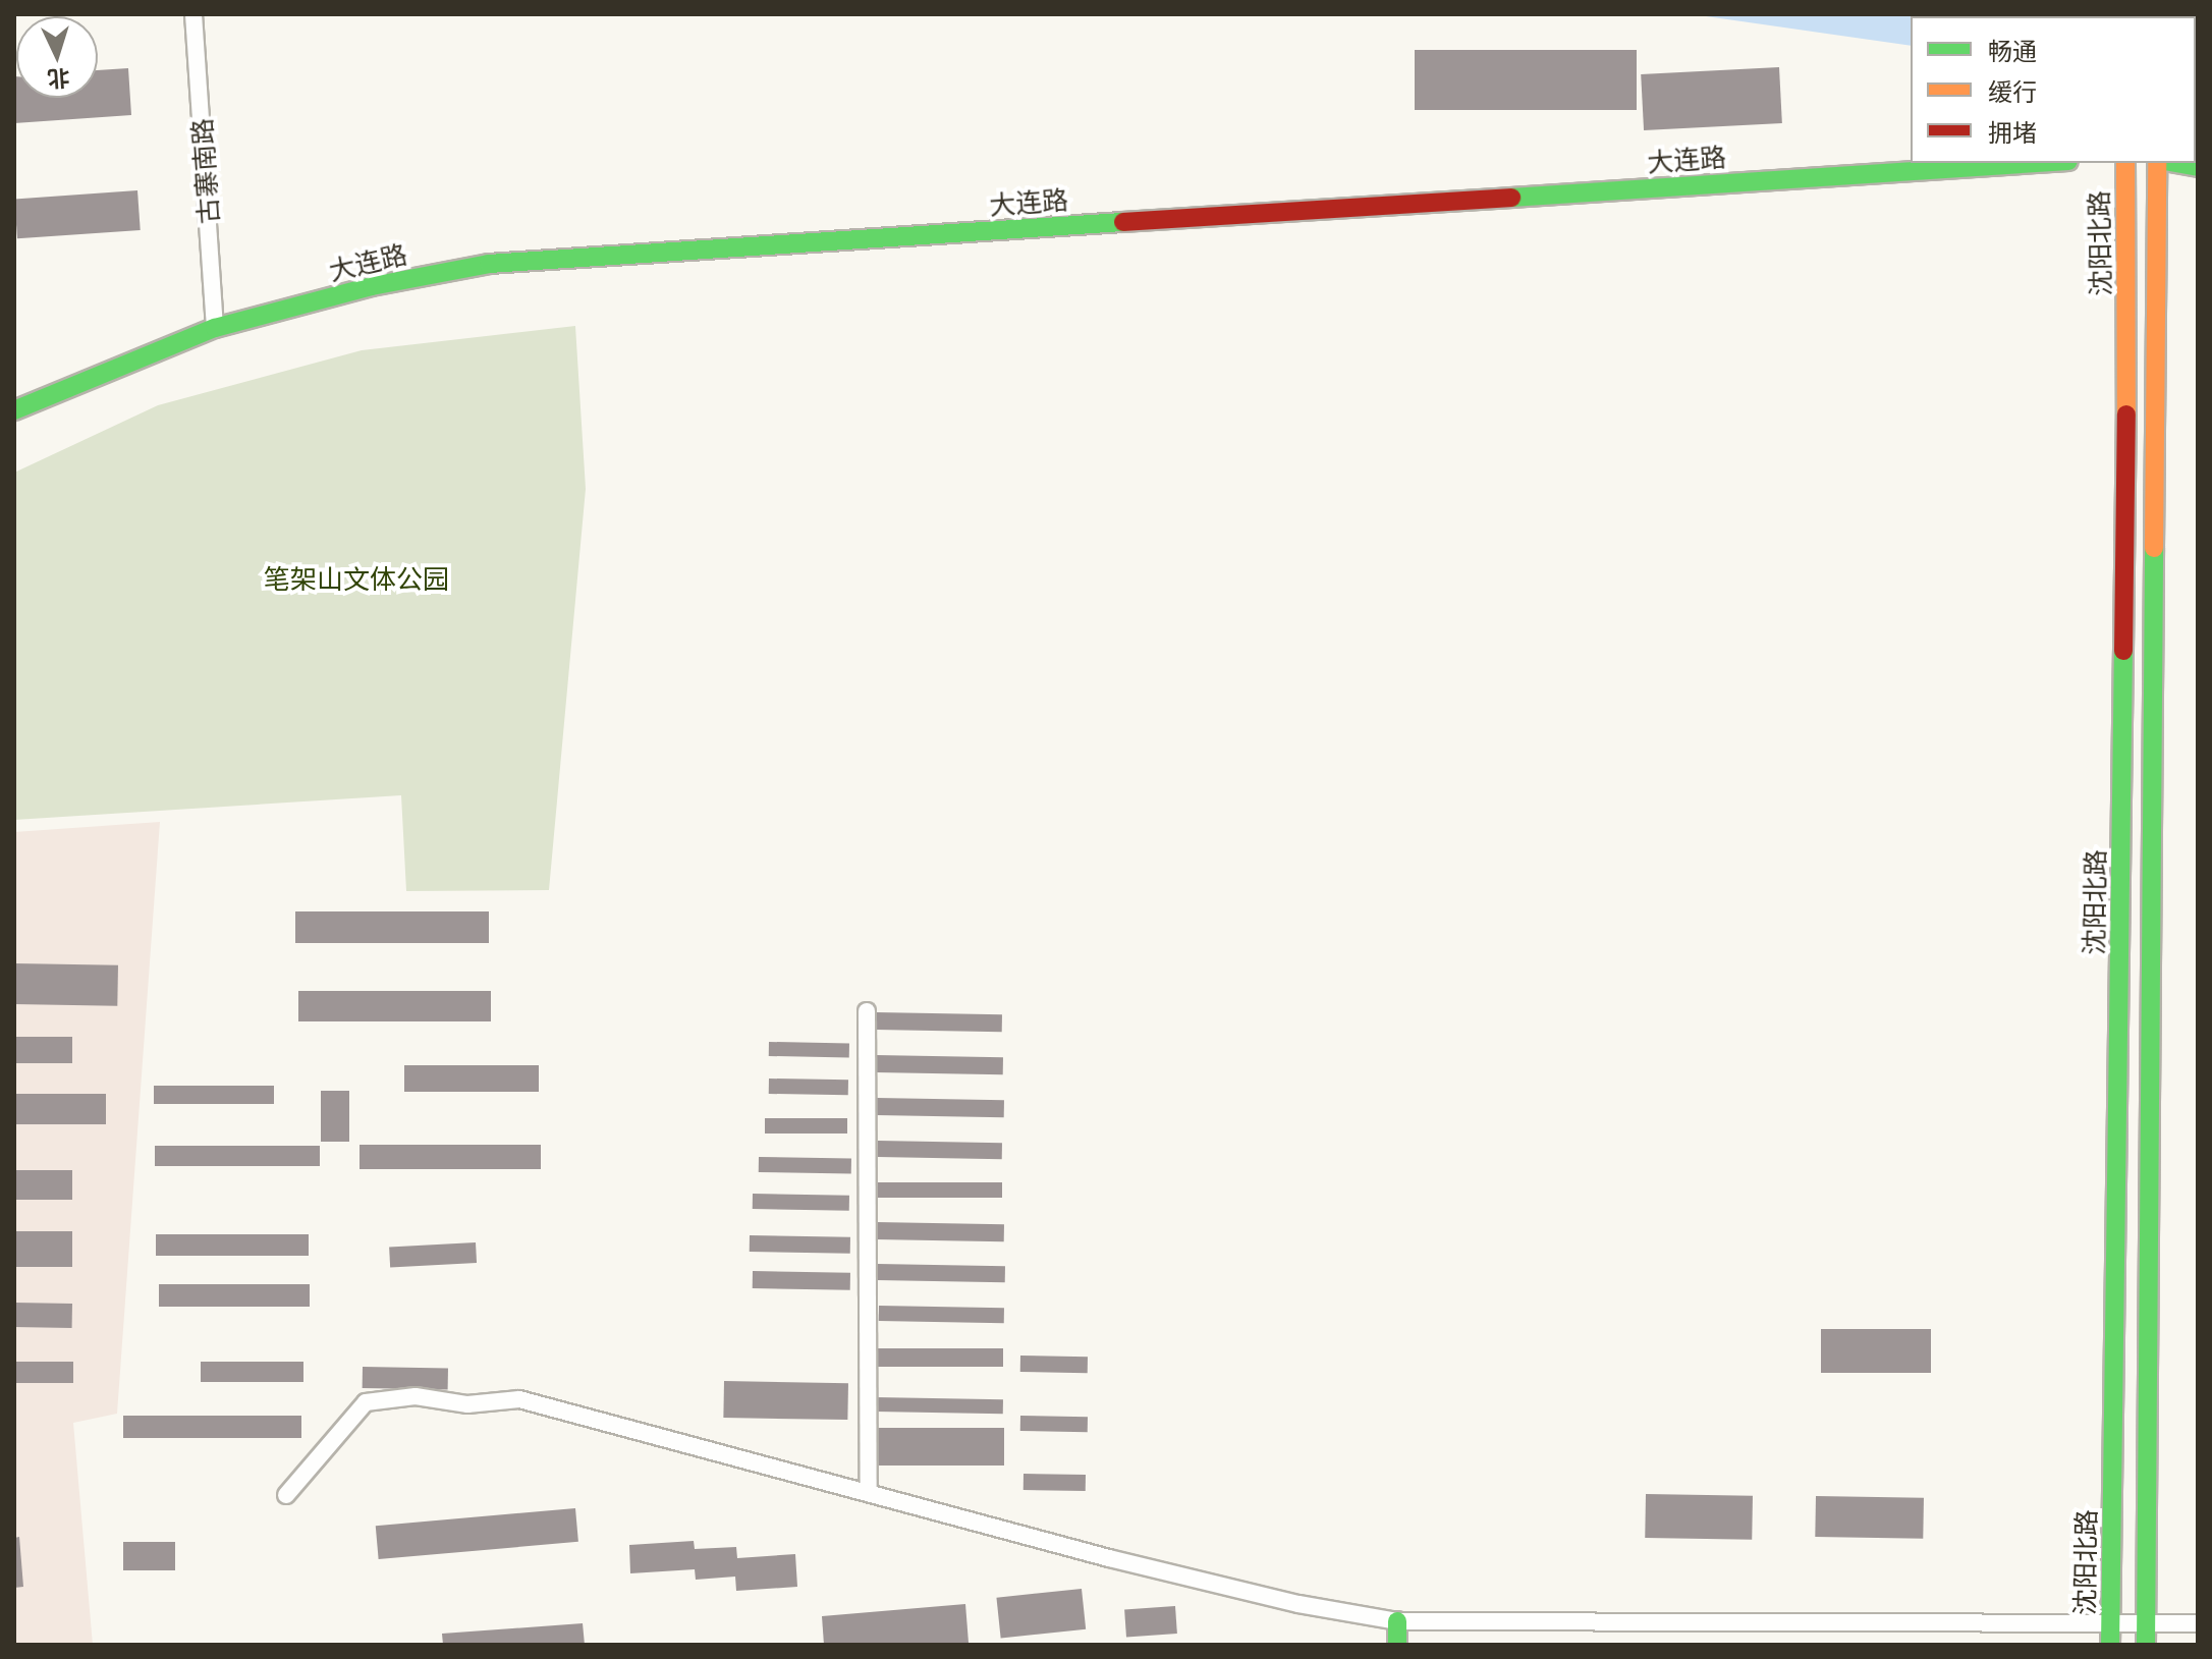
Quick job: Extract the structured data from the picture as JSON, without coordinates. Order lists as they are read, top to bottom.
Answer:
{
  "streets": {
    "main road": ["大连路", "沈阳北路"],
    "street": ["古寨南路"]
  },
  "crossings": [
    ["大连路", "古寨南路"]
  ],
  "parks": ["笔架山文体公园"],
  "legend": ["畅通", "缓行", "拥堵"],
  "north": "bottom"
}
